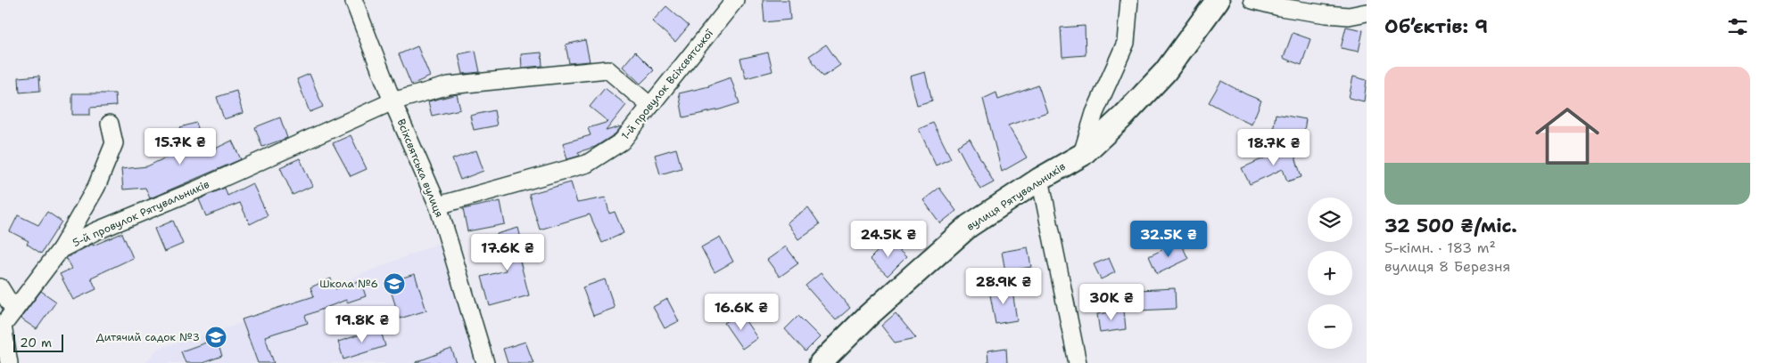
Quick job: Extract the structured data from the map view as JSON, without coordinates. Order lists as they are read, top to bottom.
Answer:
{
  "streets": {
    "main road": ["вулиця Рятувальників"],
    "street": ["1-й провулок Всіхсвятської", "Всіхсвятська вулиця", "5-й провулок Рятувальників"]
  },
  "crossings": [
    ["1-й провулок Всіхсвятської", "Всіхсвятська вулиця"],
    ["1-й провулок Всіхсвятської", "5-й провулок Рятувальників"],
    ["Всіхсвятська вулиця", "5-й провулок Рятувальників"]
  ],
  "places": {
    "school or university": ["Школа №6", "Дитячий садок №3"]
  },
  "scale_bar": "20 m",
  "page": {
    "heading": "Об’єктів: 9",
    "list": [
      {
        "name": "32 500 ₴/міс.",
        "note": "5-кімн. · 183 m² · вулиця 8 Березня"
      }
    ],
    "price": [
      "15.7K ₴",
      "18.7K ₴",
      "24.5K ₴",
      "32.5K ₴",
      "17.6K ₴",
      "28.9K ₴",
      "30K ₴",
      "16.6K ₴",
      "19.8K ₴"
    ],
    "map_buttons": ["+", "−"],
    "scale": "20 m"
  }
}
